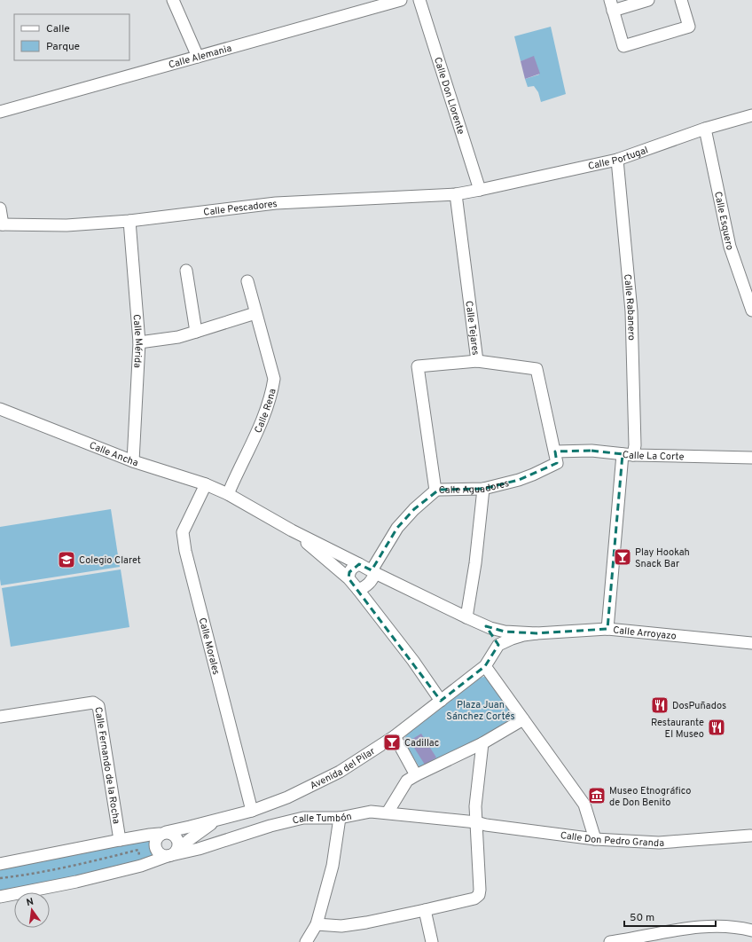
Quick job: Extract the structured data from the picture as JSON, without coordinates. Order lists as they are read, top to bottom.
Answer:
{
  "streets": {
    "street": [
      "Calle Alemania",
      "Calle Don Llorente",
      "Calle Portugal",
      "Calle Pescadores",
      "Calle Esquero",
      "Calle Rabanero",
      "Calle Tejares",
      "Calle Mérida",
      "Calle Rena",
      "Calle Ancha",
      "Calle La Corte",
      "Calle Aguadores",
      "Calle Arroyazo",
      "Calle Morales",
      "Calle Fernando de la Rocha",
      "Avenida del Pilar",
      "Calle Tumbón",
      "Calle Don Pedro Granda"
    ]
  },
  "crossings": [
    ["Calle Don Llorente", "Calle Portugal"],
    ["Calle Don Llorente", "Calle Pescadores"],
    ["Calle Portugal", "Calle Pescadores"],
    ["Calle Portugal", "Calle Esquero"],
    ["Calle Portugal", "Calle Rabanero"],
    ["Calle Pescadores", "Calle Tejares"],
    ["Calle Pescadores", "Calle Mérida"],
    ["Calle Rabanero", "Calle La Corte"],
    ["Calle Rabanero", "Calle Arroyazo"],
    ["Calle Tejares", "Calle La Corte"],
    ["Calle Tejares", "Calle Aguadores"],
    ["Calle Mérida", "Calle Ancha"],
    ["Calle Rena", "Calle Ancha"],
    ["Calle Ancha", "Calle Morales"],
    ["Calle La Corte", "Calle Aguadores"],
    ["Calle Aguadores", "Calle Arroyazo"],
    ["Calle Arroyazo", "Avenida del Pilar"],
    ["Calle Morales", "Avenida del Pilar"],
    ["Calle Fernando de la Rocha", "Avenida del Pilar"],
    ["Avenida del Pilar", "Calle Tumbón"],
    ["Calle Tumbón", "Calle Don Pedro Granda"]
  ],
  "parks": ["Plaza Juan Sánchez Cortés"],
  "places": {
    "bar": ["Play Hookah Snack Bar", "Cadillac"],
    "school or university": ["Colegio Claret"],
    "restaurant": ["DosPuñados", "Restaurante El Museo"],
    "museum": ["Museo Etnográfico de Don Benito"]
  },
  "legend": ["Calle", "Parque"],
  "scale_bar": "50 m",
  "north": "top"
}
